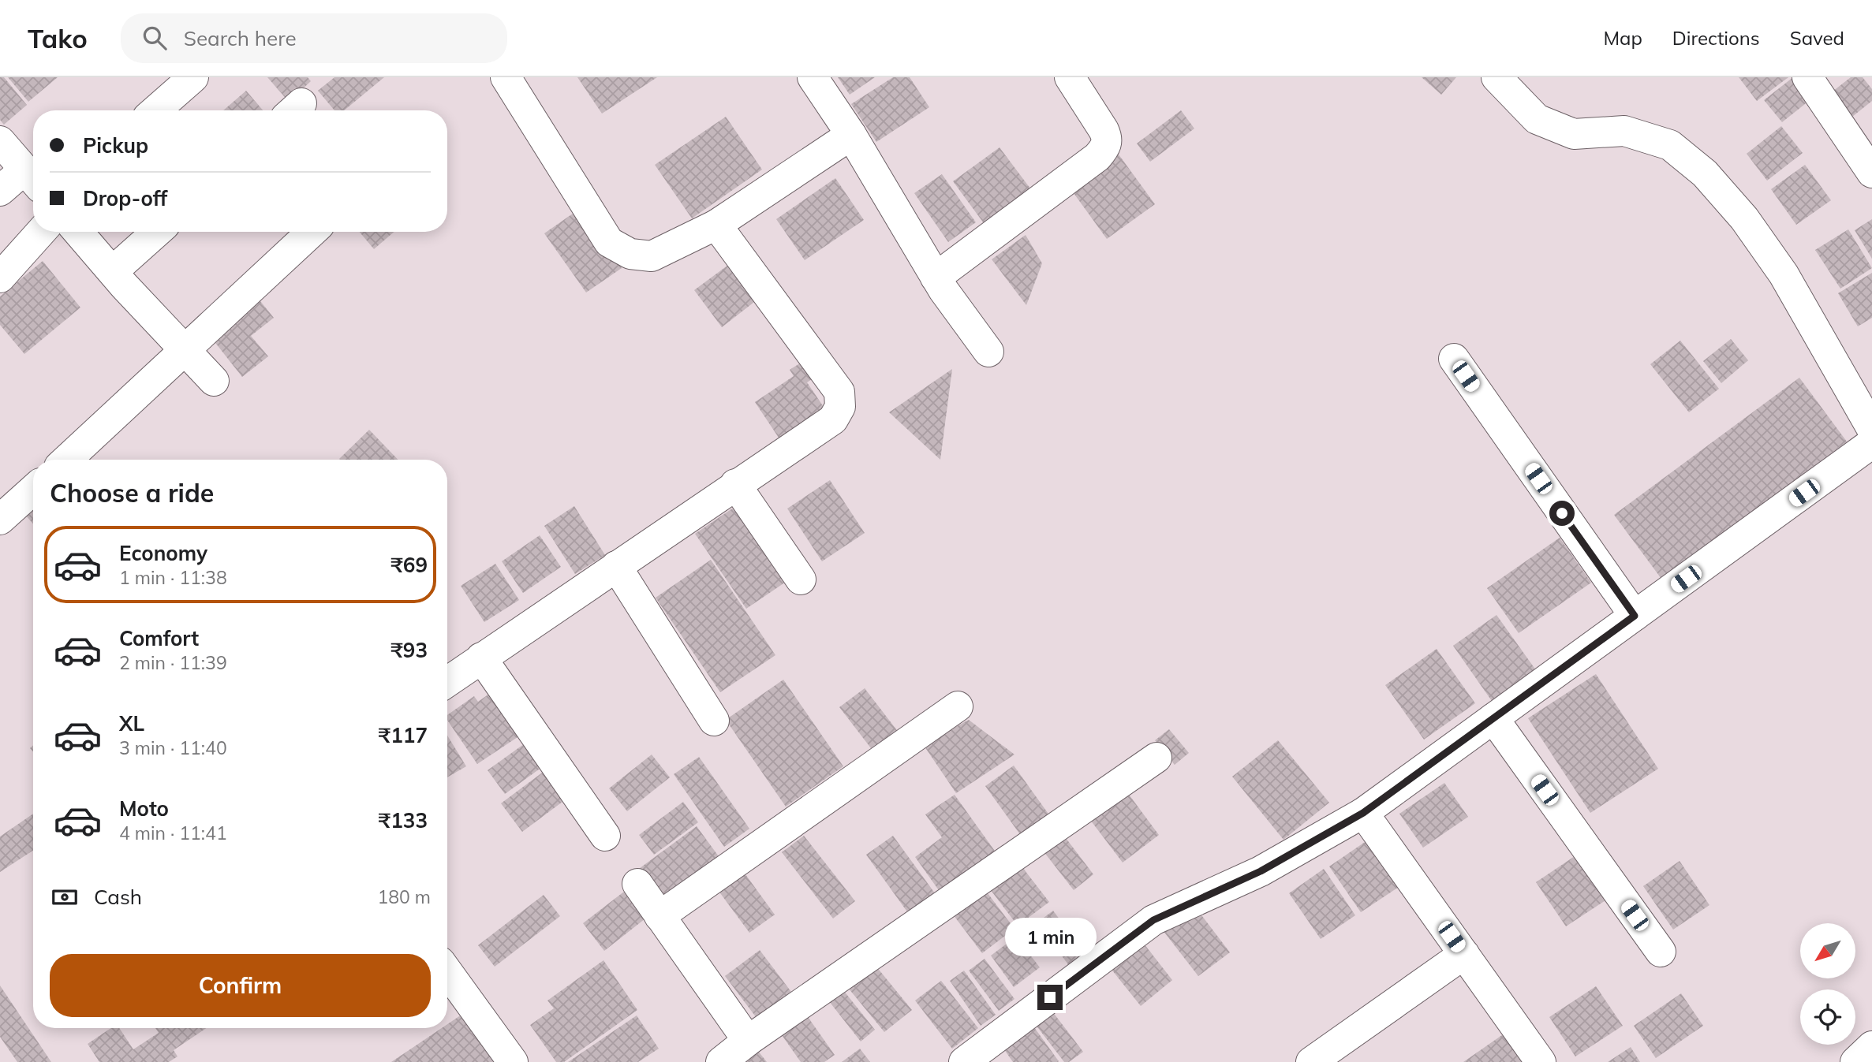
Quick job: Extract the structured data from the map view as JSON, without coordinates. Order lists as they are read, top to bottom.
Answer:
{
  "north": "bottom left",
  "page": {
    "header": "Tako",
    "search": "Search here",
    "nav": ["Map", "Directions", "Saved"],
    "banner": ["Pickup", "Drop-off"],
    "heading": "Choose a ride",
    "list": [
      {
        "name": "Economy",
        "note": "1 min · 11:38",
        "value": "₹69"
      },
      {
        "name": "Comfort",
        "note": "2 min · 11:39",
        "value": "₹93"
      },
      {
        "name": "XL",
        "note": "3 min · 11:40",
        "value": "₹117"
      },
      {
        "name": "Moto",
        "note": "4 min · 11:41",
        "value": "₹133"
      }
    ],
    "pay": ["Cash", "180 m"],
    "bubble": "1 min",
    "buttons": "Confirm"
  }
}
